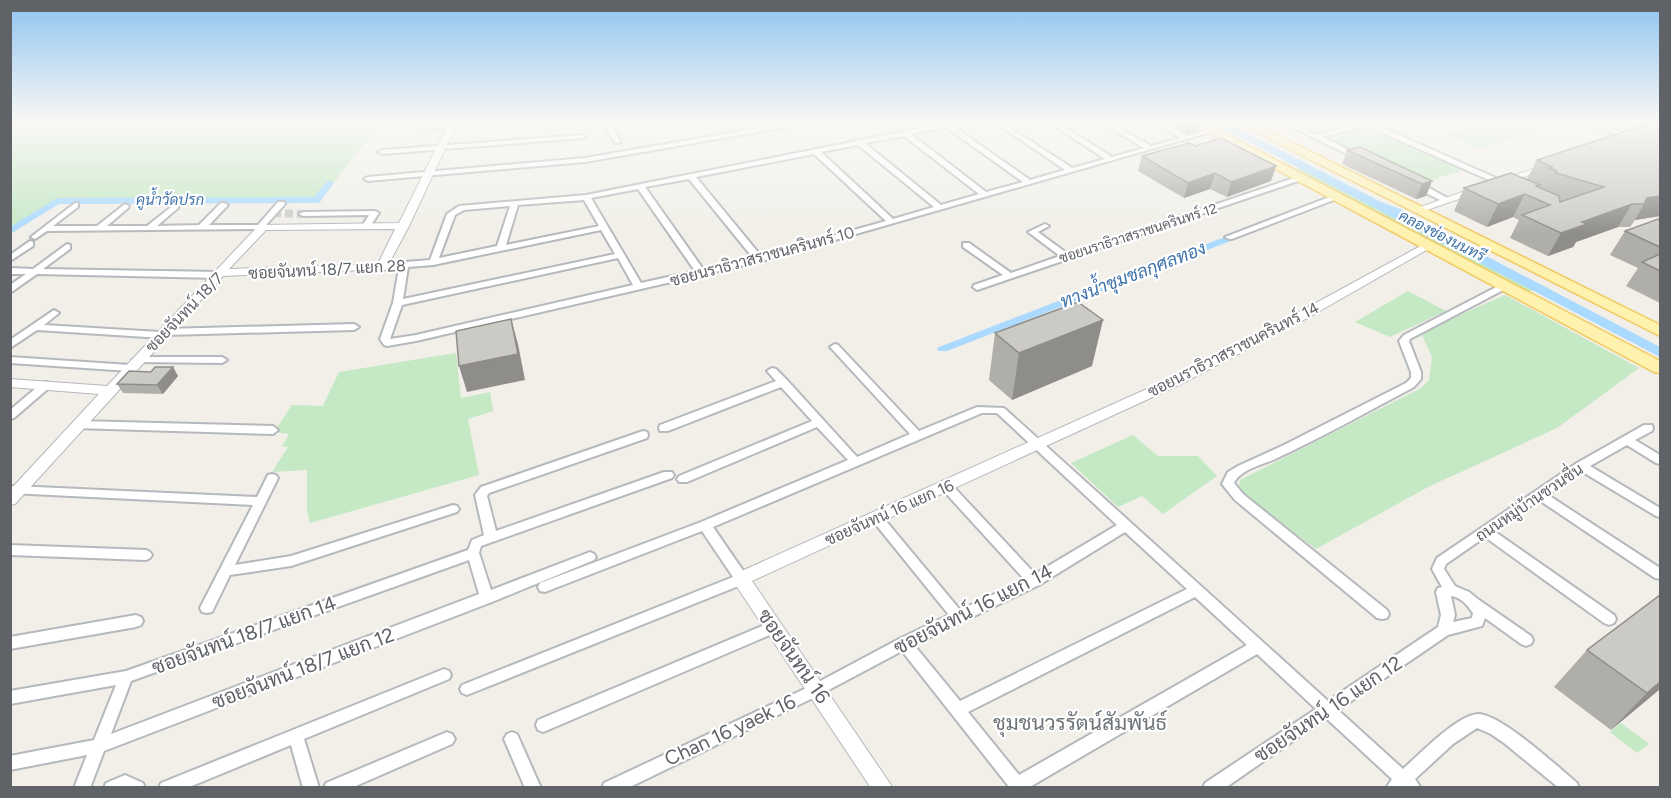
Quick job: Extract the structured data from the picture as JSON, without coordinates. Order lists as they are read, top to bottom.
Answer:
{
  "streets": {
    "street": [
      "ซอยนราธิวาสราชนครินทร์ 12",
      "ซอยนราธิวาสราชนครินทร์ 10",
      "ซอยจันทน์ 18/7 แยก 28",
      "ซอยจันทน์ 18/7",
      "ซอยนราธิวาสราชนครินทร์ 14",
      "ถนนหมู่บ้านชวนชื่น",
      "ซอยจันทน์ 16 แยก 16",
      "ซอยจันทน์ 16 แยก 14",
      "ซอยจันทน์ 18/7 แยก 14",
      "ซอยจันทน์ 16",
      "ซอยจันทน์ 18/7 แยก 12",
      "ซอยจันทน์ 16 แยก 12",
      "Chan 16 yaek 16"
    ]
  },
  "crossings": [
    ["ซอยนราธิวาสราชนครินทร์ 10", "ซอยจันทน์ 18/7 แยก 28"],
    ["ซอยจันทน์ 18/7 แยก 28", "ซอยจันทน์ 18/7"],
    ["ซอยนราธิวาสราชนครินทร์ 14", "ซอยจันทน์ 16 แยก 16"],
    ["ถนนหมู่บ้านชวนชื่น", "ซอยจันทน์ 16 แยก 12"],
    ["ซอยจันทน์ 16 แยก 16", "ซอยจันทน์ 16"],
    ["ซอยจันทน์ 16 แยก 14", "ซอยจันทน์ 16"],
    ["ซอยจันทน์ 16 แยก 14", "Chan 16 yaek 16"],
    ["ซอยจันทน์ 16", "Chan 16 yaek 16"]
  ],
  "districts": ["ชุมชนวรรัตน์สัมพันธ์"],
  "water": ["คูน้ำวัดปรก", "คลองช่องนนทรี", "ทางน้ำชุมชลกุศลทอง"]
}
